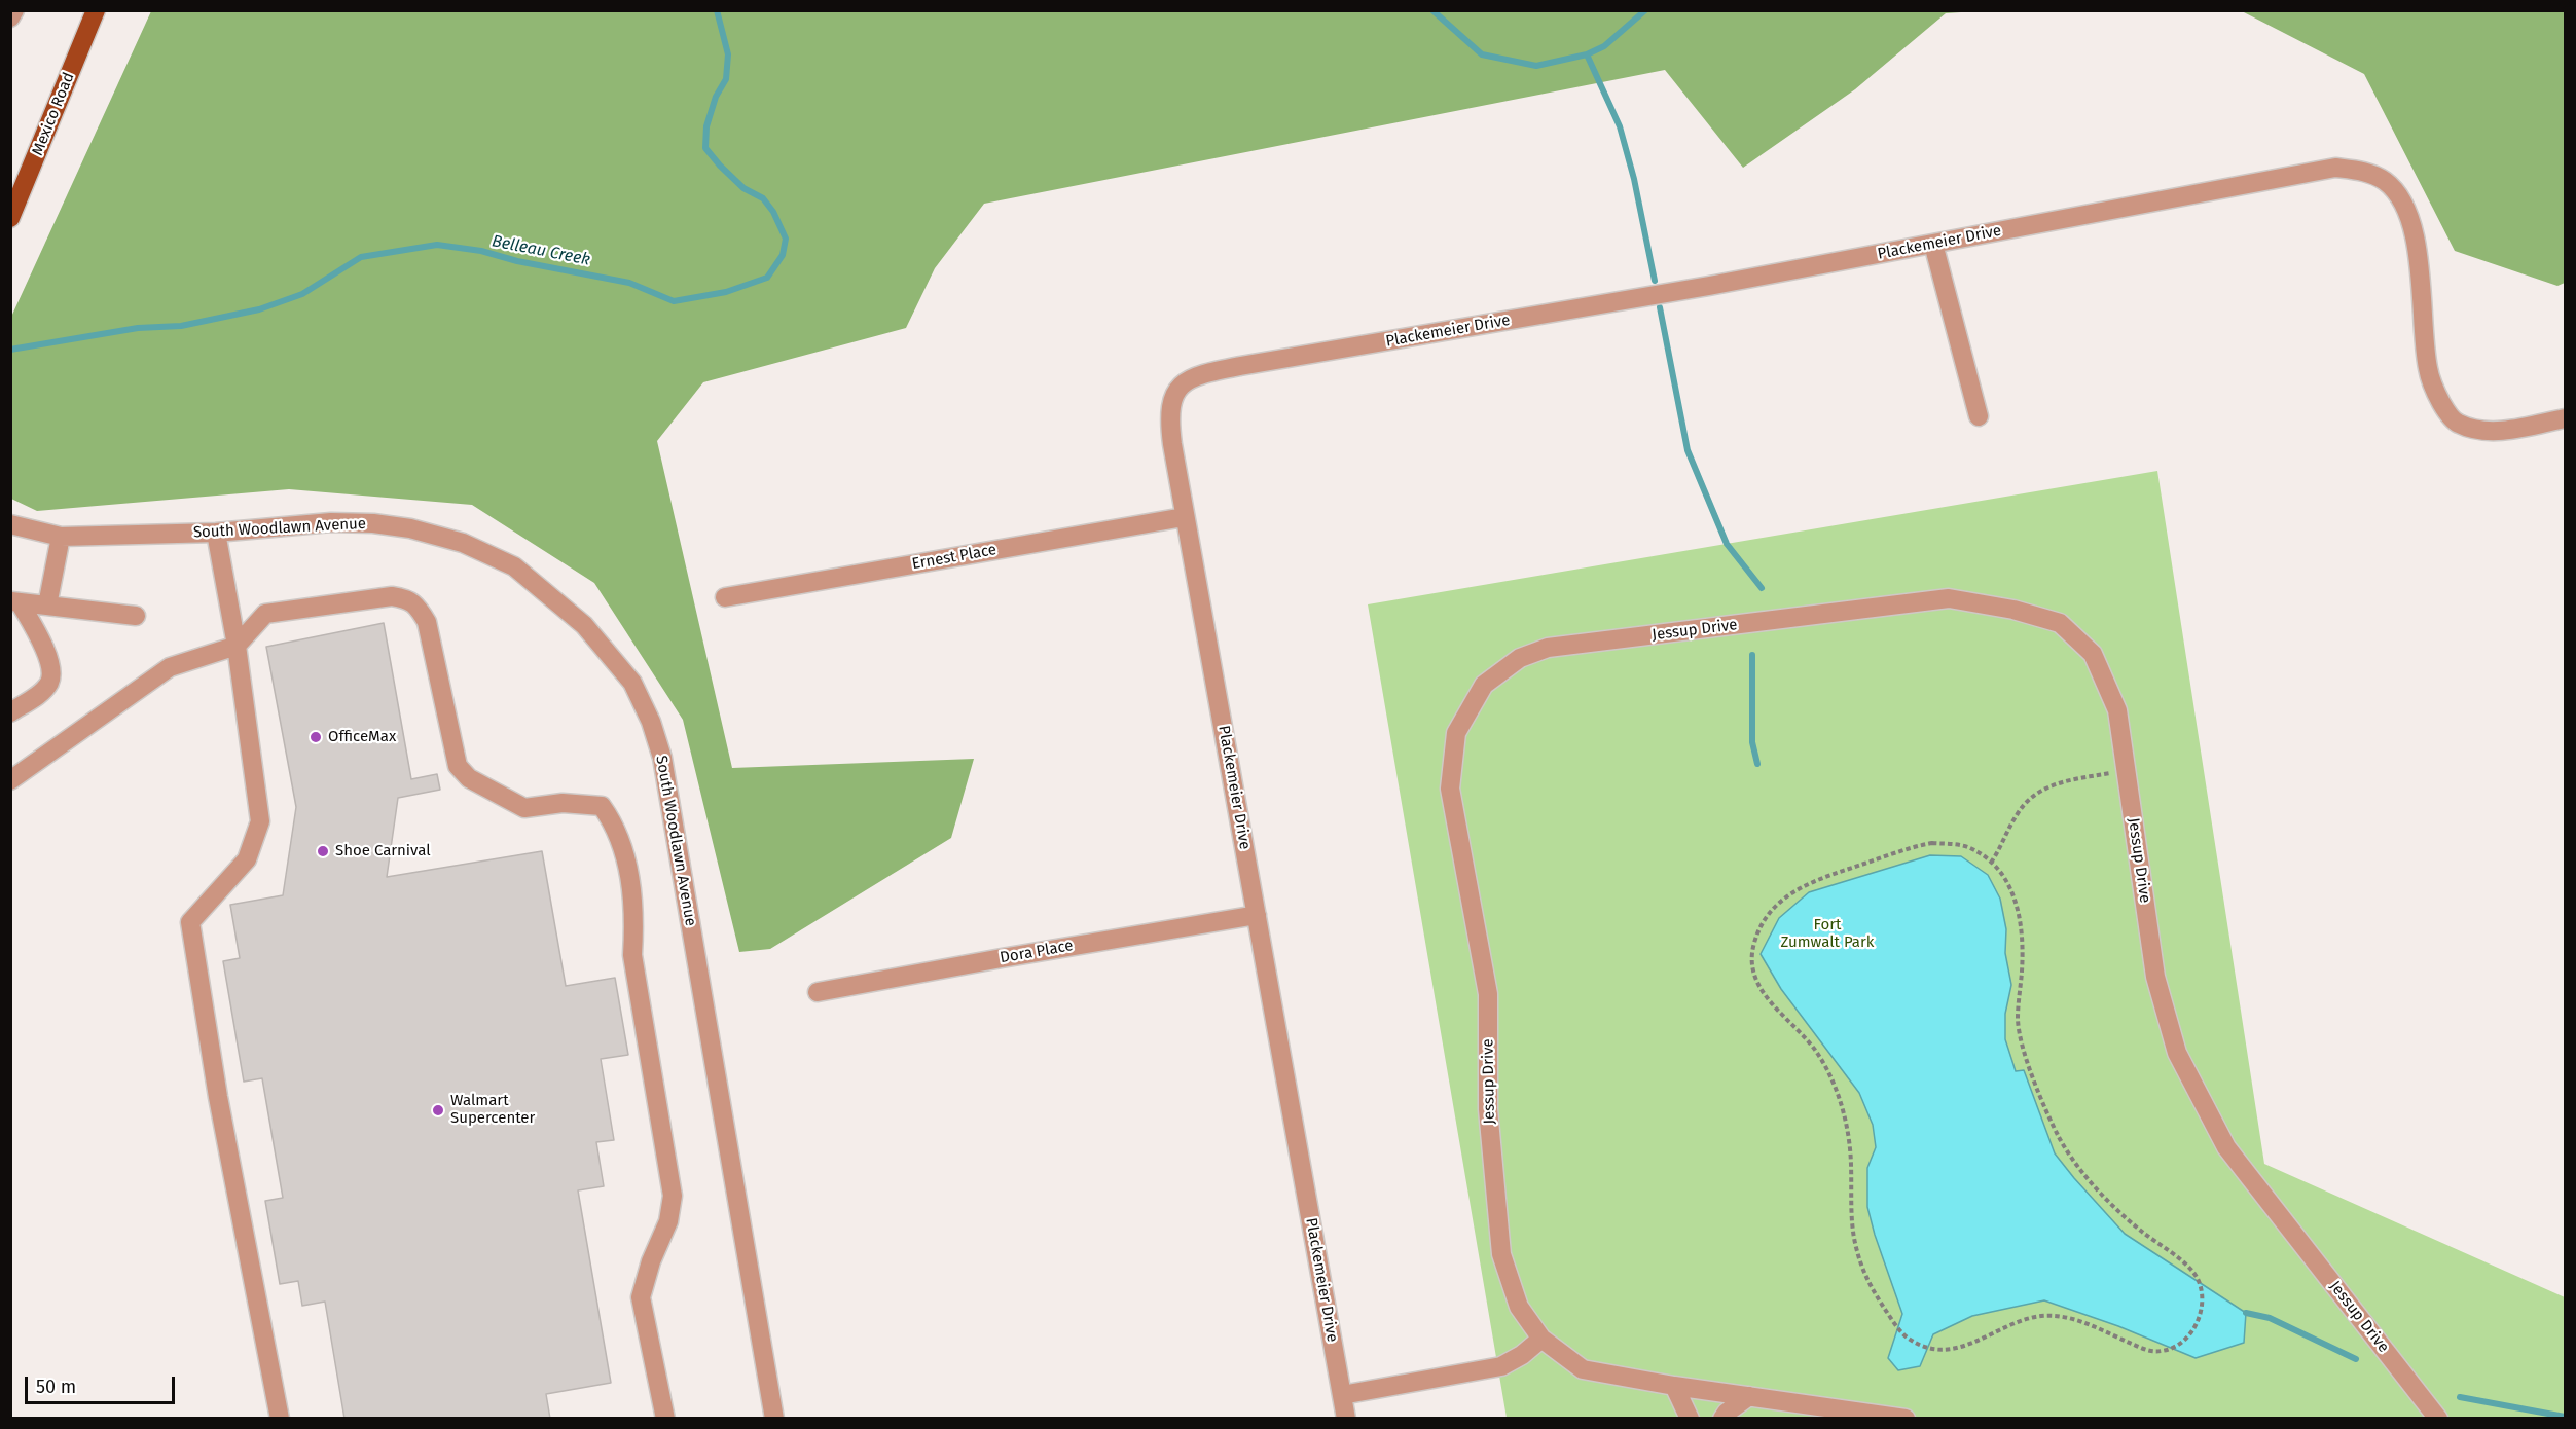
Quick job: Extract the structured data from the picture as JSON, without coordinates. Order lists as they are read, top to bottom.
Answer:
{
  "streets": {
    "main road": ["Mexico Road"],
    "street": [
      "Plackemeier Drive",
      "South Woodlawn Avenue",
      "Ernest Place",
      "Jessup Drive",
      "Dora Place"
    ]
  },
  "crossings": [
    ["Plackemeier Drive", "Ernest Place"],
    ["Plackemeier Drive", "Dora Place"]
  ],
  "water": ["Belleau Creek"],
  "parks": ["Fort Zumwalt Park"],
  "places": ["OfficeMax", "Shoe Carnival", "Walmart Supercenter"],
  "scale_bar": "50 m"
}
